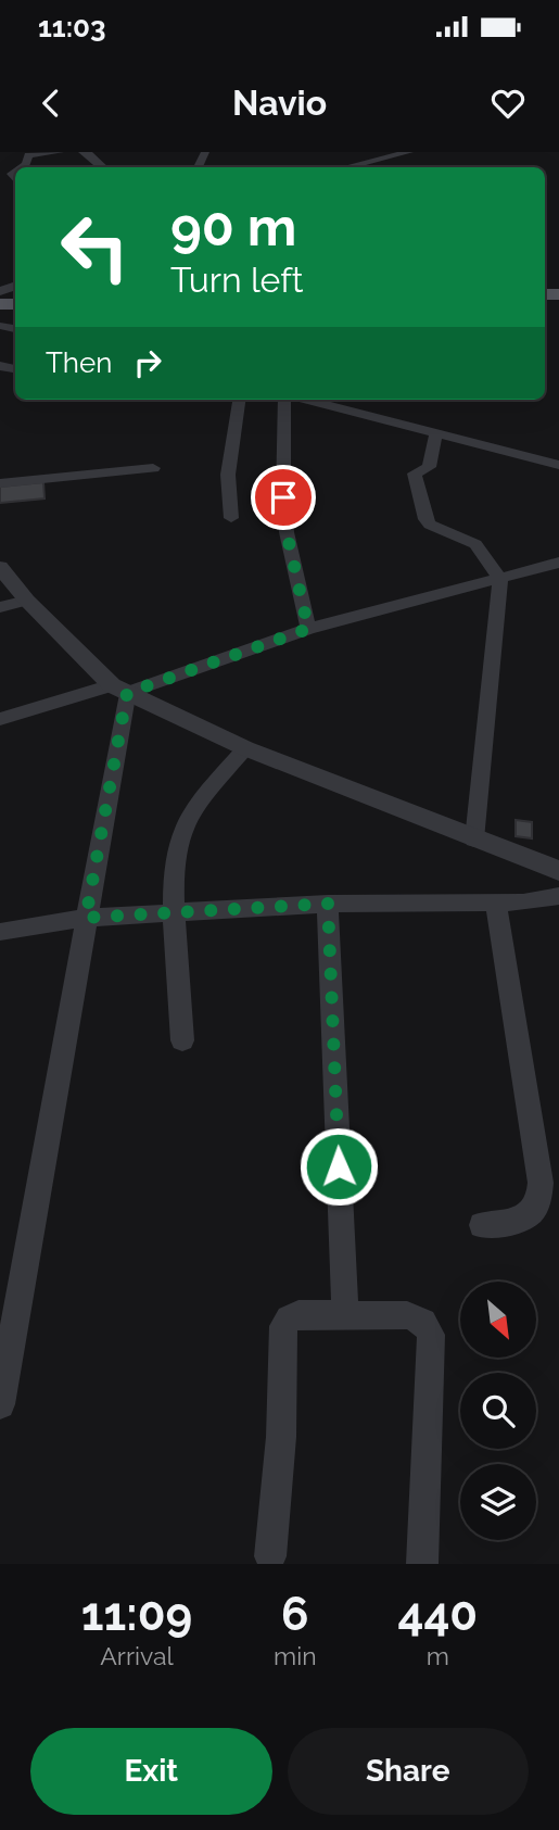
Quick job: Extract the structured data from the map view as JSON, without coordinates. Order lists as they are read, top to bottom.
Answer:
{
  "north": "bottom right",
  "page": {
    "status": "11:03",
    "header": "Navio",
    "turn": ["90 m", "Turn left"],
    "then": "Then",
    "eta": [
      "11:09",
      "Arrival",
      "6",
      "min",
      "440",
      "m"
    ],
    "buttons": ["Exit", "Share"]
  }
}
